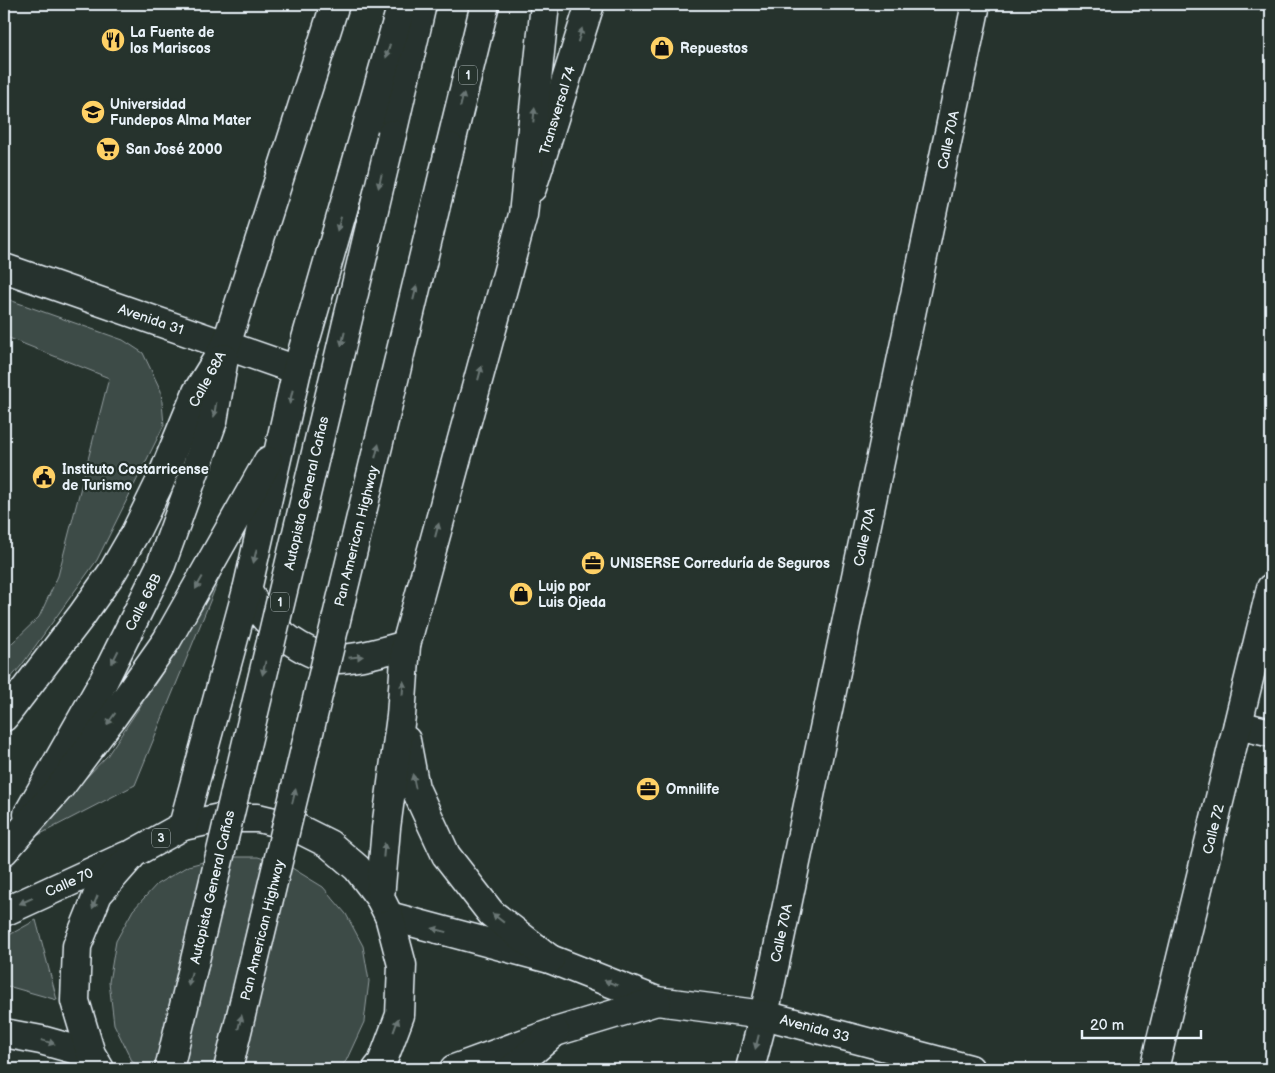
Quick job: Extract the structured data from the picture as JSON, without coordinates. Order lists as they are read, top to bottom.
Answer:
{
  "streets": {
    "main road": [
      "1",
      "Transversal 74",
      "Calle 70A",
      "Avenida 31",
      "Calle 68A",
      "Autopista General Cañas",
      "Pan American Highway",
      "Calle 68B",
      "Calle 72",
      "3",
      "Calle 70",
      "Avenida 33"
    ]
  },
  "crossings": [
    ["Calle 70A", "Avenida 33"],
    ["Avenida 31", "Calle 68A"],
    ["Avenida 31", "Calle 68B"],
    ["Calle 68A", "Calle 68B"],
    ["3", "Calle 70"],
    ["3", "Avenida 33"]
  ],
  "one_way": ["Calle 70"],
  "places": {
    "restaurant": ["La Fuente de los Mariscos"],
    "shop": ["Repuestos", "Lujo por Luis Ojeda"],
    "school or university": ["Universidad Fundepos Alma Mater"],
    "supermarket": ["San José 2000"],
    "public building": ["Instituto Costarricense de Turismo"],
    "office": ["UNISERSE Correduría de Seguros", "Omnilife"]
  },
  "scale_bar": "20 m"
}
